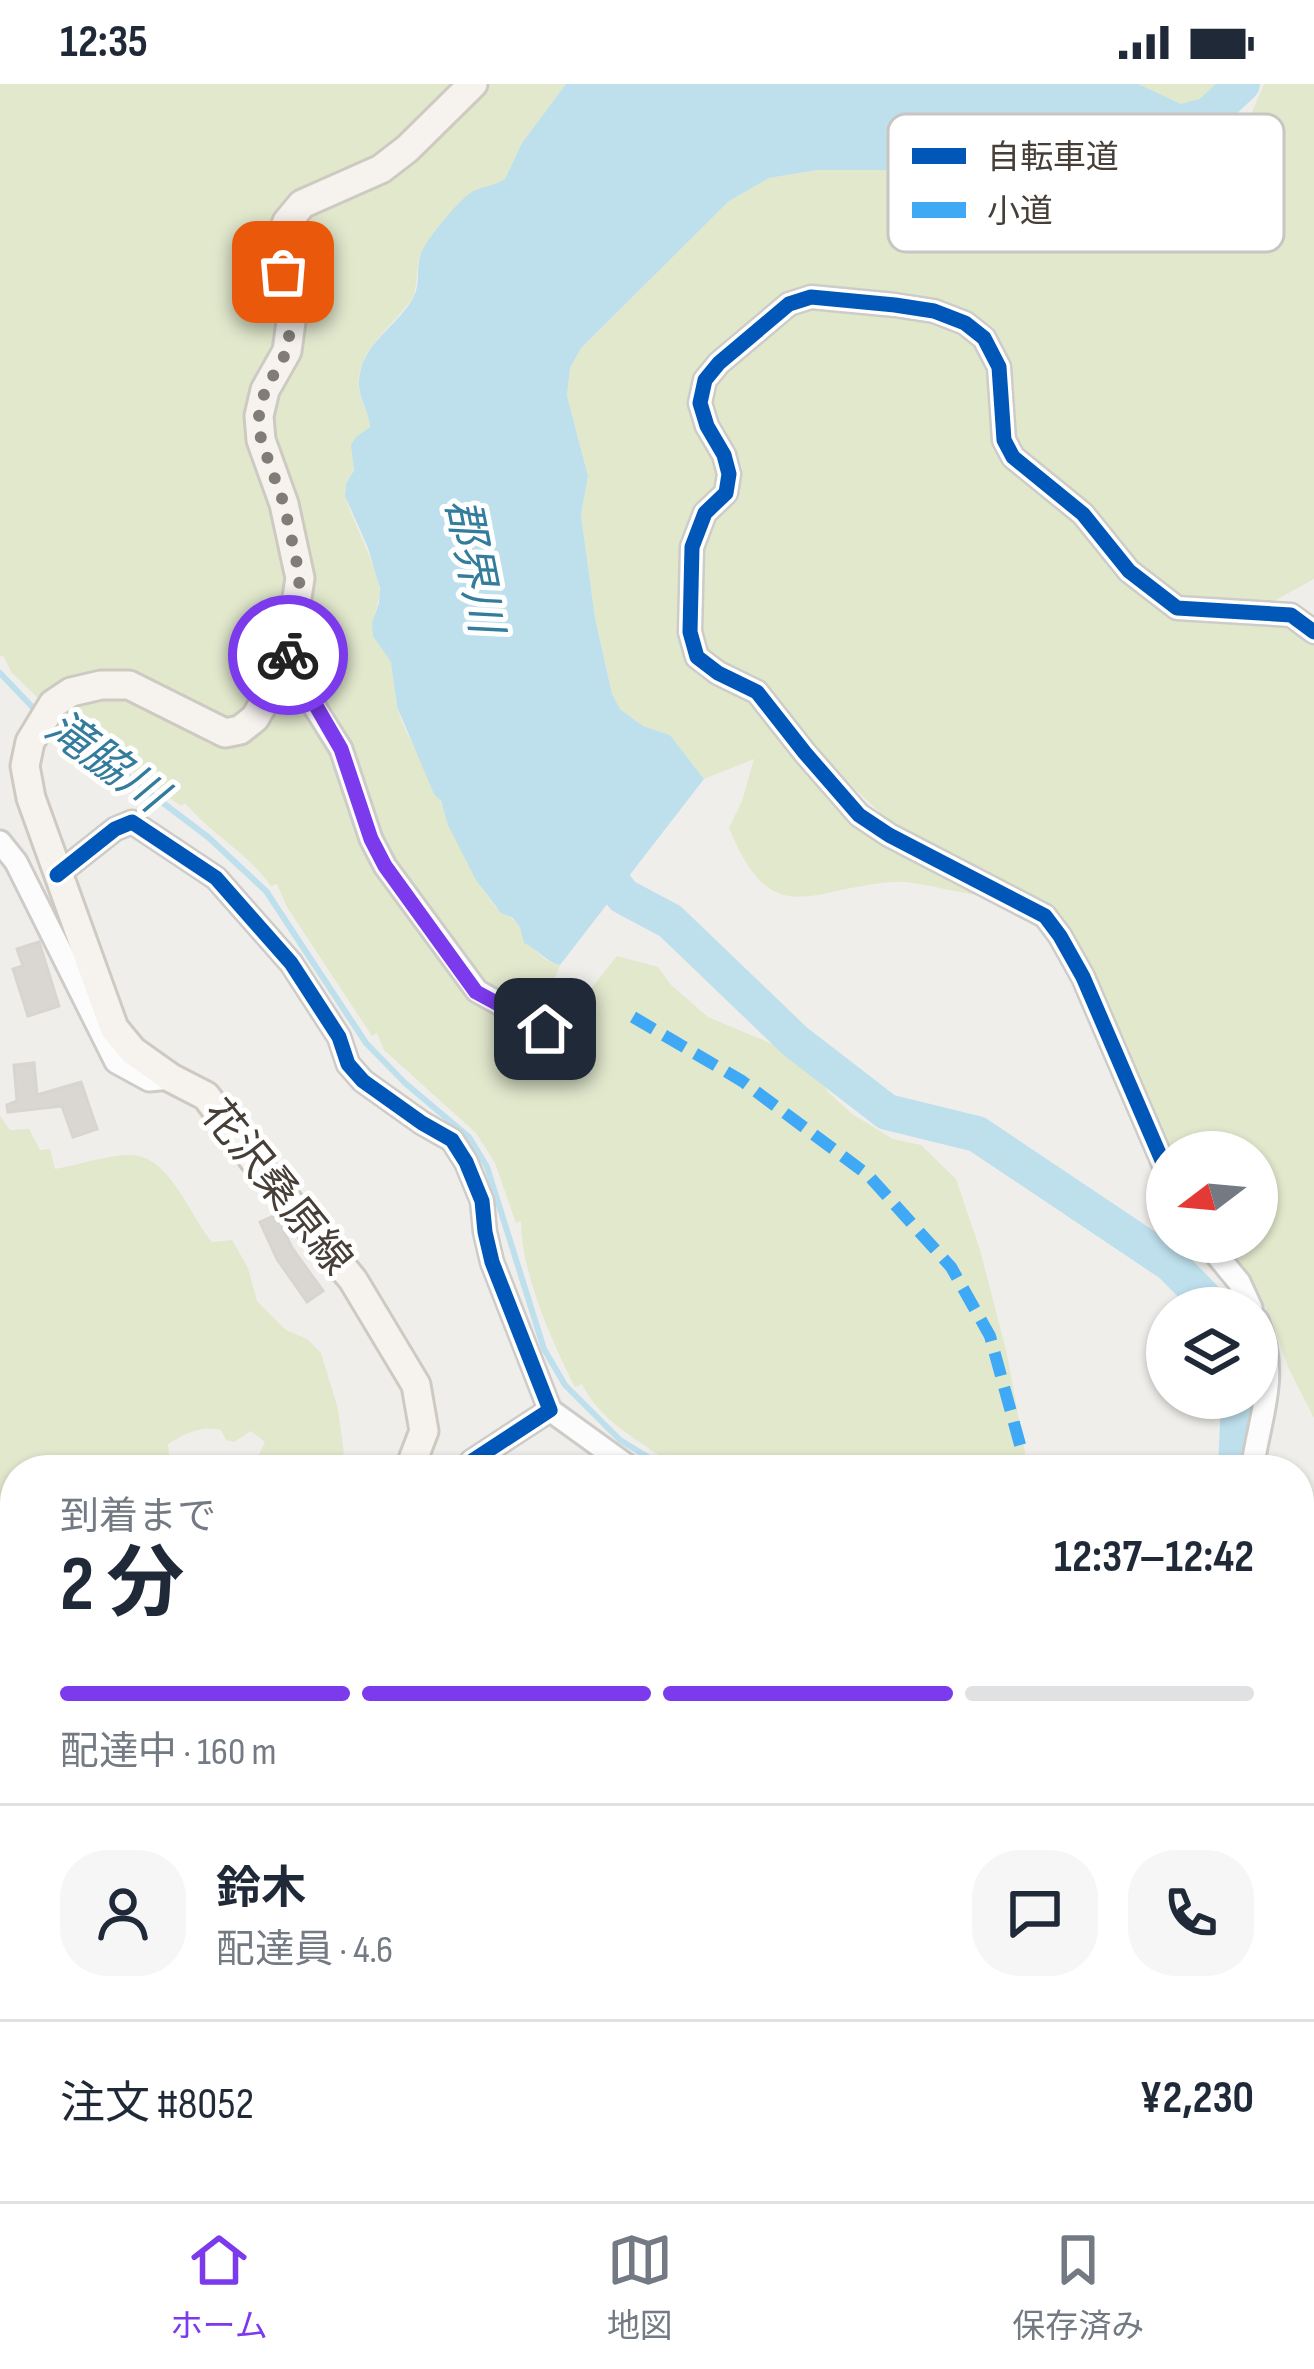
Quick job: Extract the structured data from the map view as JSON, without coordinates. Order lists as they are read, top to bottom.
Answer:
{
  "streets": {
    "main road": ["花沢桑原線"]
  },
  "water": ["郡界川", "滝脇川"],
  "legend": ["自転車道", "小道"],
  "north": "left",
  "page": {
    "status": "12:35",
    "heading": ["2 分", "到着まで", "12:37–12:42"],
    "panel": [
      "鈴木",
      "配達員 · 4.6",
      "注文 #8052",
      "¥2,230"
    ],
    "bar": "配達中 · 160 m",
    "tabs": ["ホーム", "地図", "保存済み"]
  }
}
